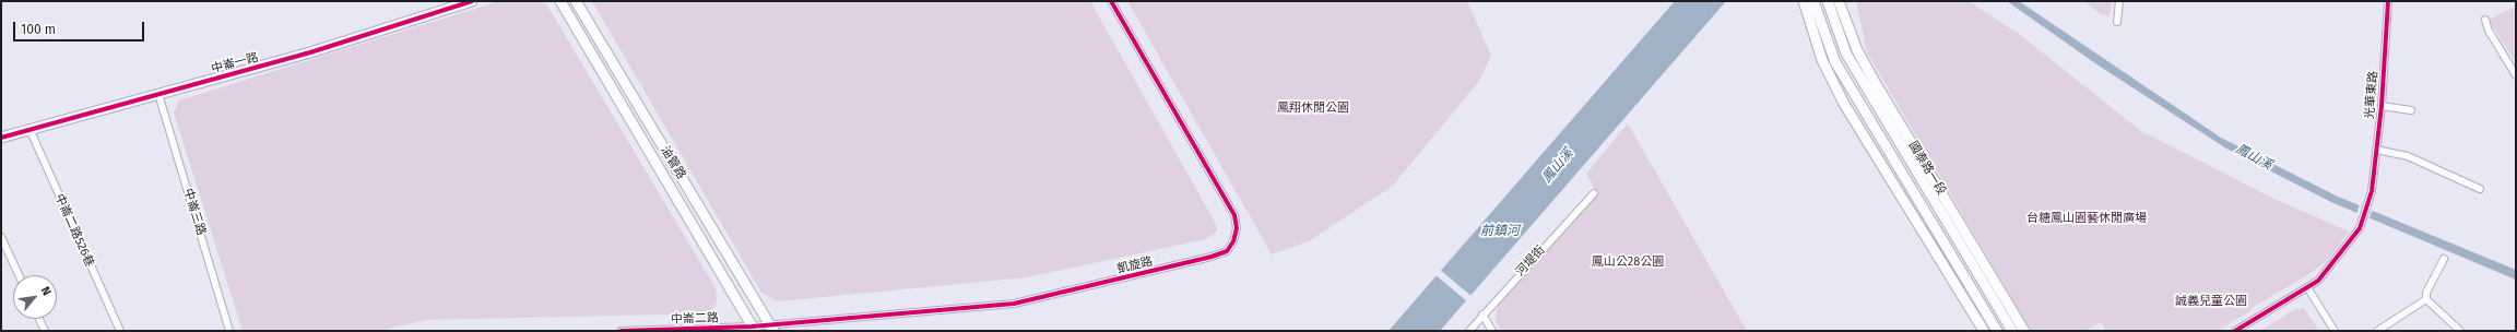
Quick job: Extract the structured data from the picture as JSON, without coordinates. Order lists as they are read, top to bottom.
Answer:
{
  "streets": {
    "street": [
      "中崙一路",
      "光華東路",
      "油管路",
      "國泰路一段",
      "中崙三路",
      "中崙二路526巷",
      "河堤街",
      "凱旋路",
      "中崙二路"
    ]
  },
  "crossings": [
    ["中崙一路", "中崙三路"],
    ["中崙一路", "中崙二路526巷"],
    ["油管路", "凱旋路"],
    ["油管路", "中崙二路"],
    ["凱旋路", "中崙二路"]
  ],
  "water": ["鳳山溪", "前鎮河"],
  "parks": [
    "鳳翔休閒公園",
    "台糖鳳山園藝休閒廣場",
    "鳳山公28公園",
    "誠義兒童公園"
  ],
  "scale_bar": "100 m",
  "north": "top right"
}
